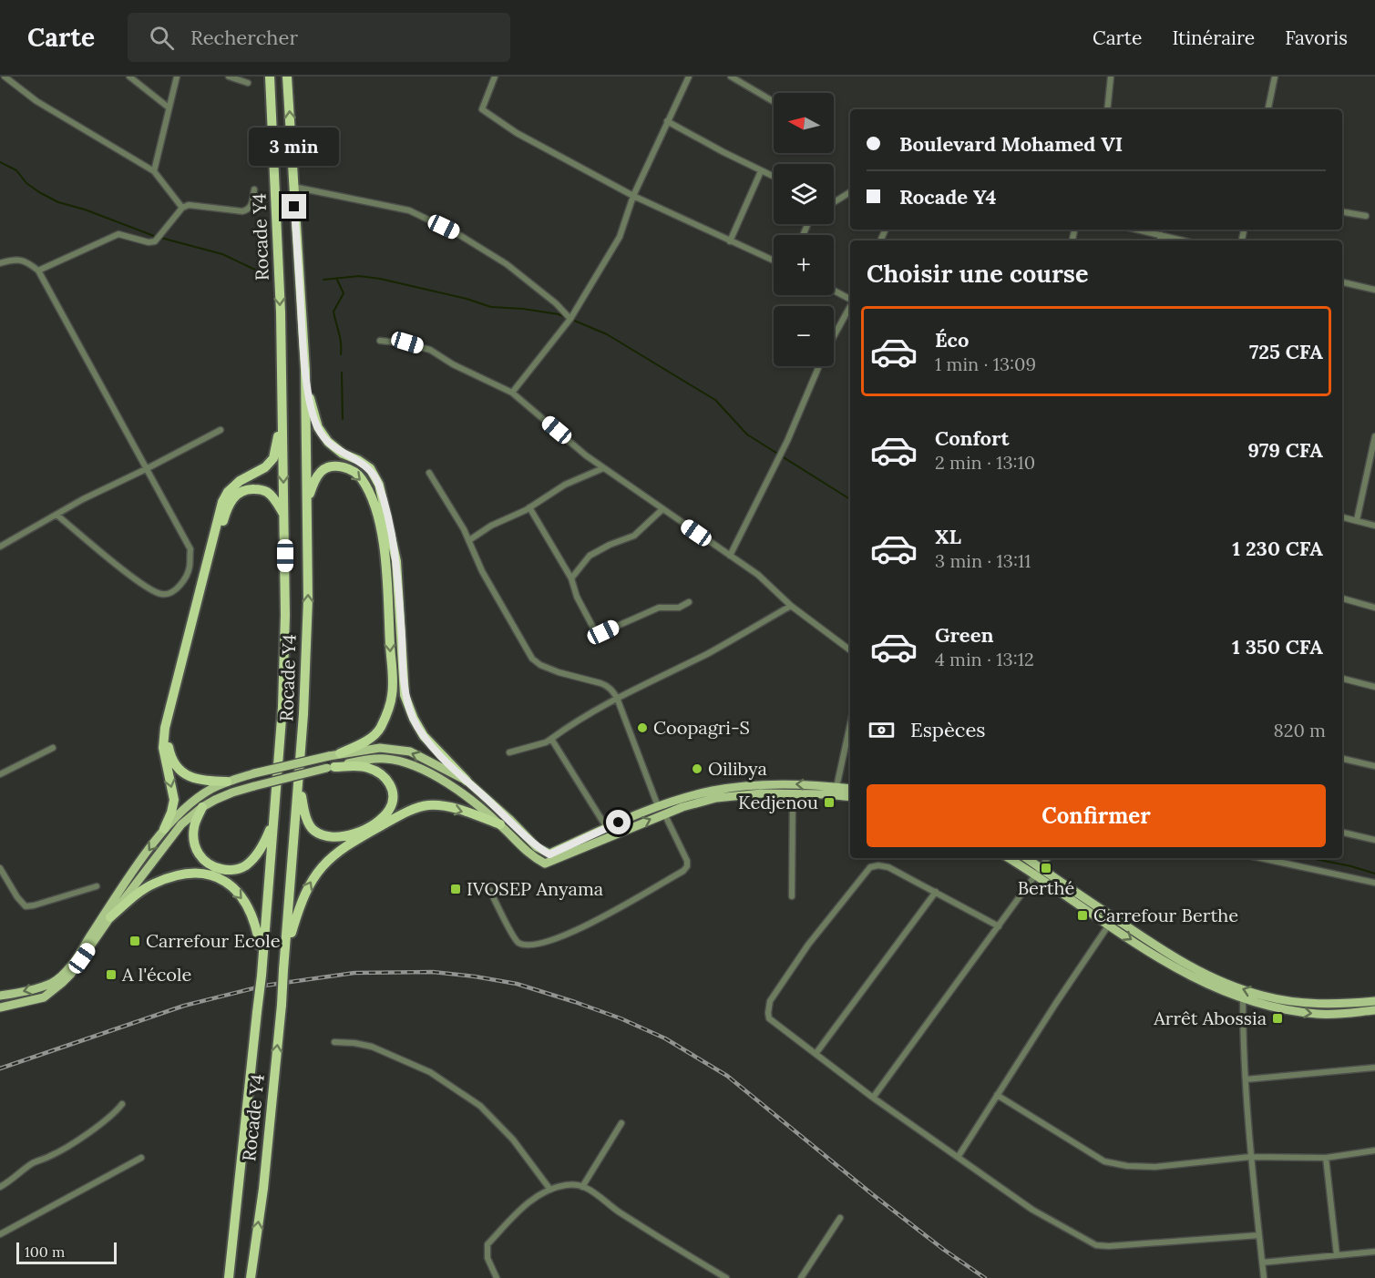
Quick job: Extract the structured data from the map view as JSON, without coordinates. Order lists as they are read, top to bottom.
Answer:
{
  "streets": {
    "highway": ["Rocade Y4"]
  },
  "places": {
    "other": ["Coopagri-S", "Oilibya"],
    "transit": [
      "Kedjenou",
      "Berthé",
      "IVOSEP Anyama",
      "Carrefour Berthe",
      "Carrefour Ecole",
      "A l'école",
      "Arrêt Abossia"
    ]
  },
  "scale_bar": "100 m",
  "north": "left",
  "page": {
    "header": "Carte",
    "search": "Rechercher",
    "nav": ["Carte", "Itinéraire", "Favoris"],
    "map_buttons": ["+", "−"],
    "banner": ["Boulevard Mohamed VI", "Rocade Y4"],
    "bubble": "3 min",
    "heading": "Choisir une course",
    "list": [
      {
        "name": "Éco",
        "note": "1 min · 13:09",
        "value": "725 CFA"
      },
      {
        "name": "Confort",
        "note": "2 min · 13:10",
        "value": "979 CFA"
      },
      {
        "name": "XL",
        "note": "3 min · 13:11",
        "value": "1 230 CFA"
      },
      {
        "name": "Green",
        "note": "4 min · 13:12",
        "value": "1 350 CFA"
      }
    ],
    "pay": ["Espèces", "820 m"],
    "buttons": "Confirmer",
    "scale": "100 m"
  }
}
